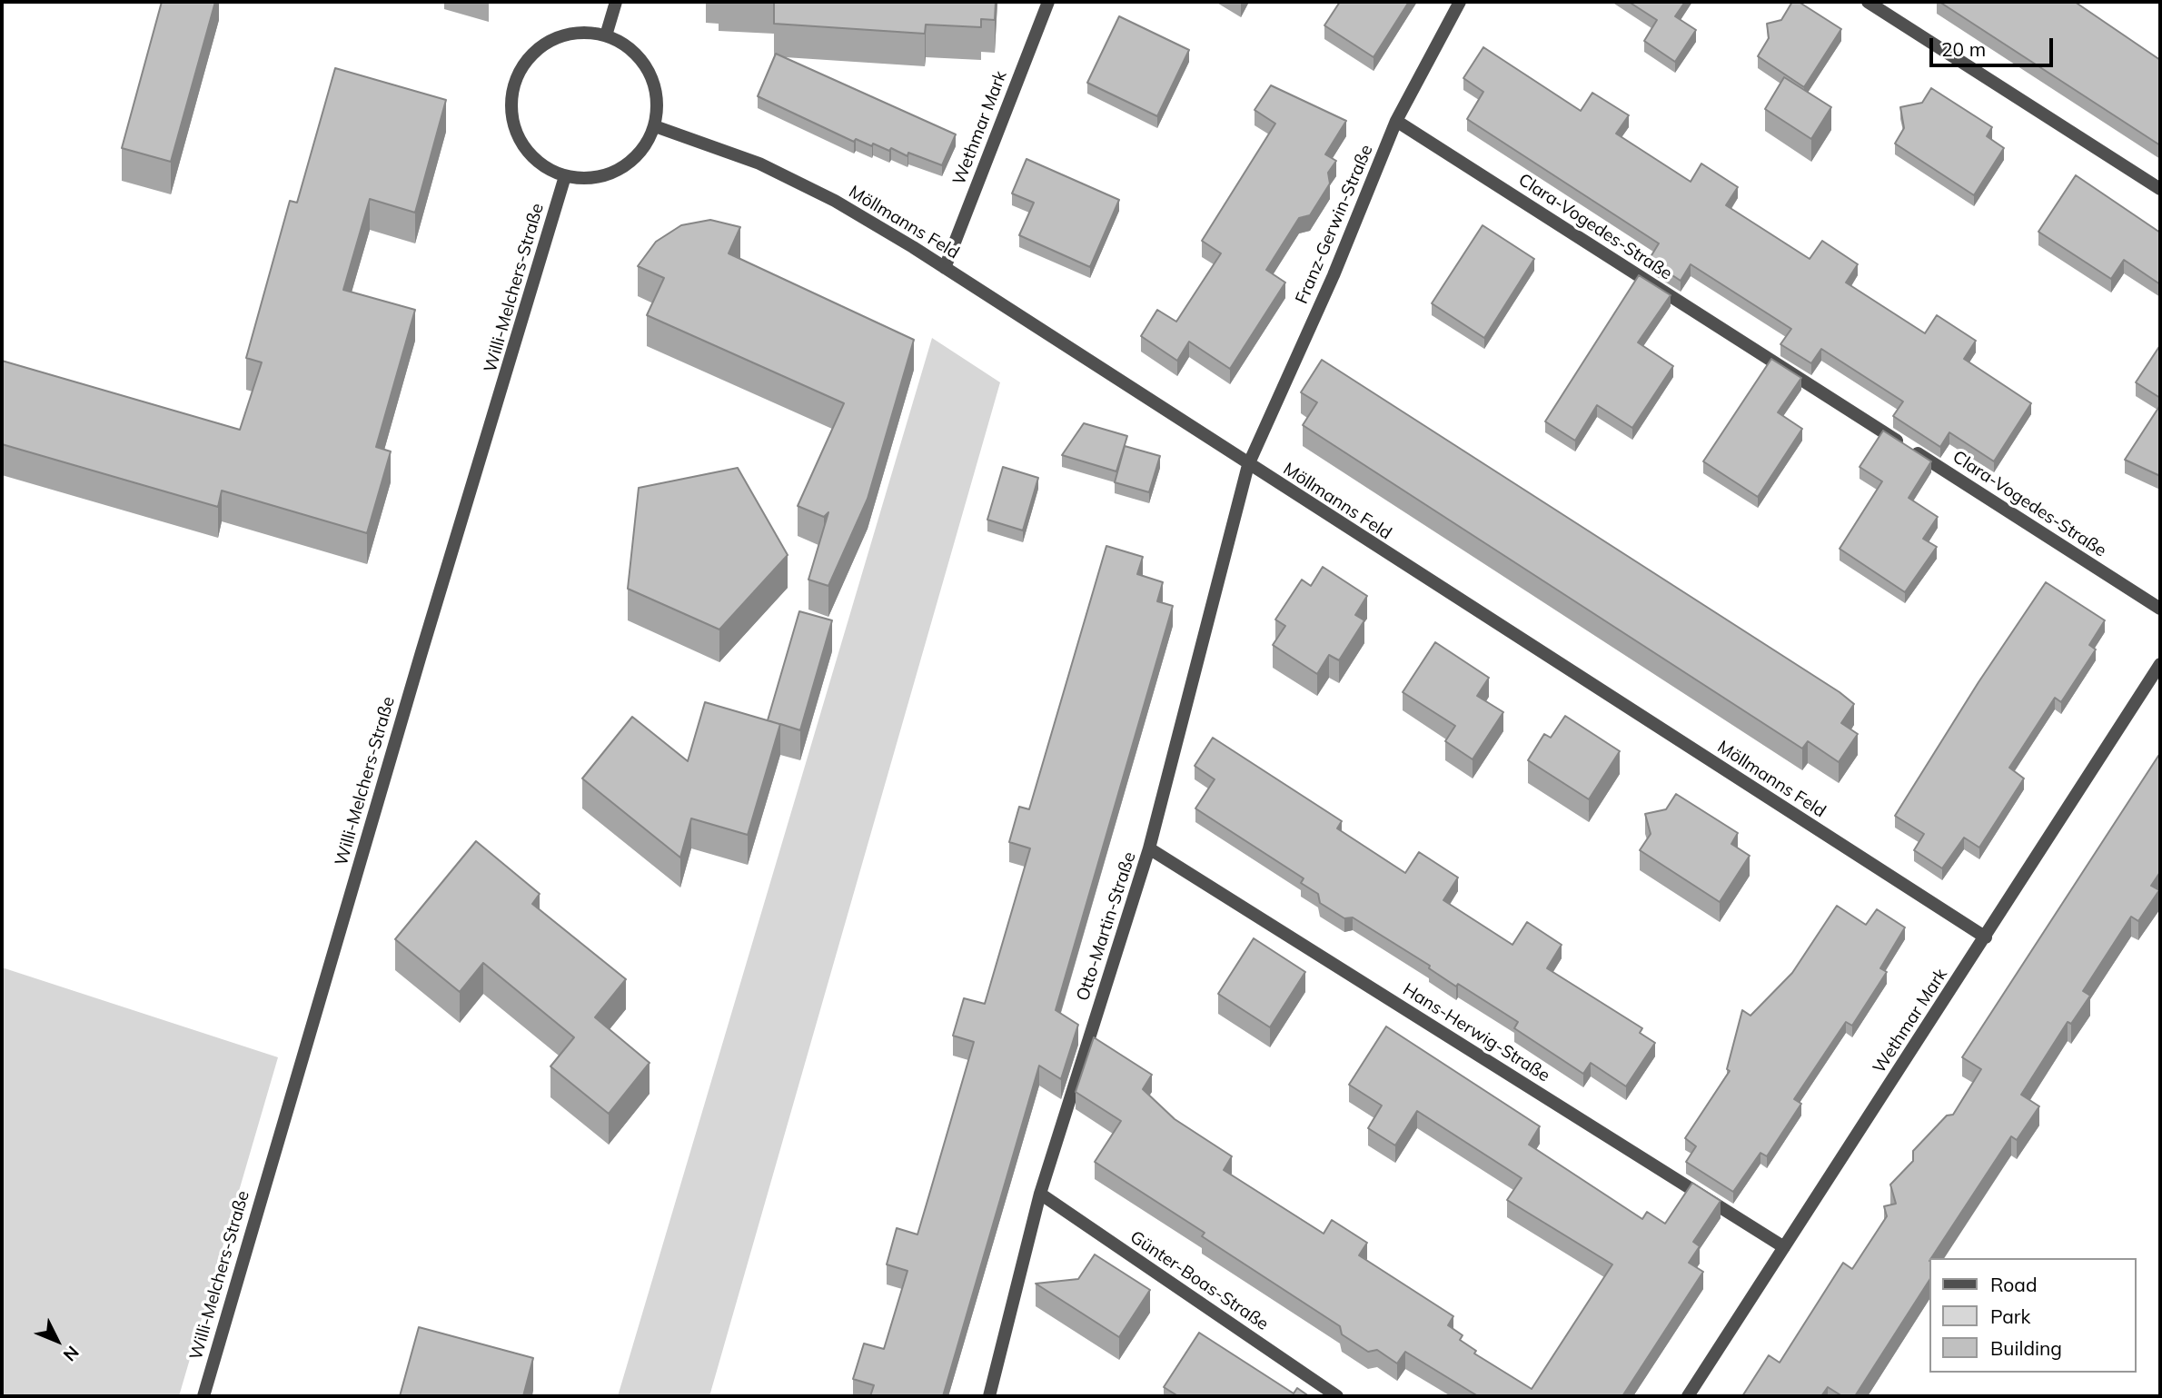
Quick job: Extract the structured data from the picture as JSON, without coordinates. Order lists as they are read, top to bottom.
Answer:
{
  "streets": {
    "street": [
      "Wethmar Mark",
      "Möllmanns Feld",
      "Franz-Gerwin-Straße",
      "Clara-Vogedes-Straße",
      "Willi-Melchers-Straße",
      "Otto-Martin-Straße",
      "Hans-Herwig-Straße",
      "Günter-Boas-Straße"
    ]
  },
  "crossings": [
    ["Wethmar Mark", "Möllmanns Feld"],
    ["Wethmar Mark", "Hans-Herwig-Straße"],
    ["Möllmanns Feld", "Franz-Gerwin-Straße"],
    ["Möllmanns Feld", "Willi-Melchers-Straße"],
    ["Möllmanns Feld", "Otto-Martin-Straße"],
    ["Franz-Gerwin-Straße", "Clara-Vogedes-Straße"],
    ["Franz-Gerwin-Straße", "Otto-Martin-Straße"],
    ["Otto-Martin-Straße", "Hans-Herwig-Straße"],
    ["Otto-Martin-Straße", "Günter-Boas-Straße"]
  ],
  "legend": ["Road", "Park", "Building"],
  "scale_bar": "20 m",
  "north": "bottom right"
}
